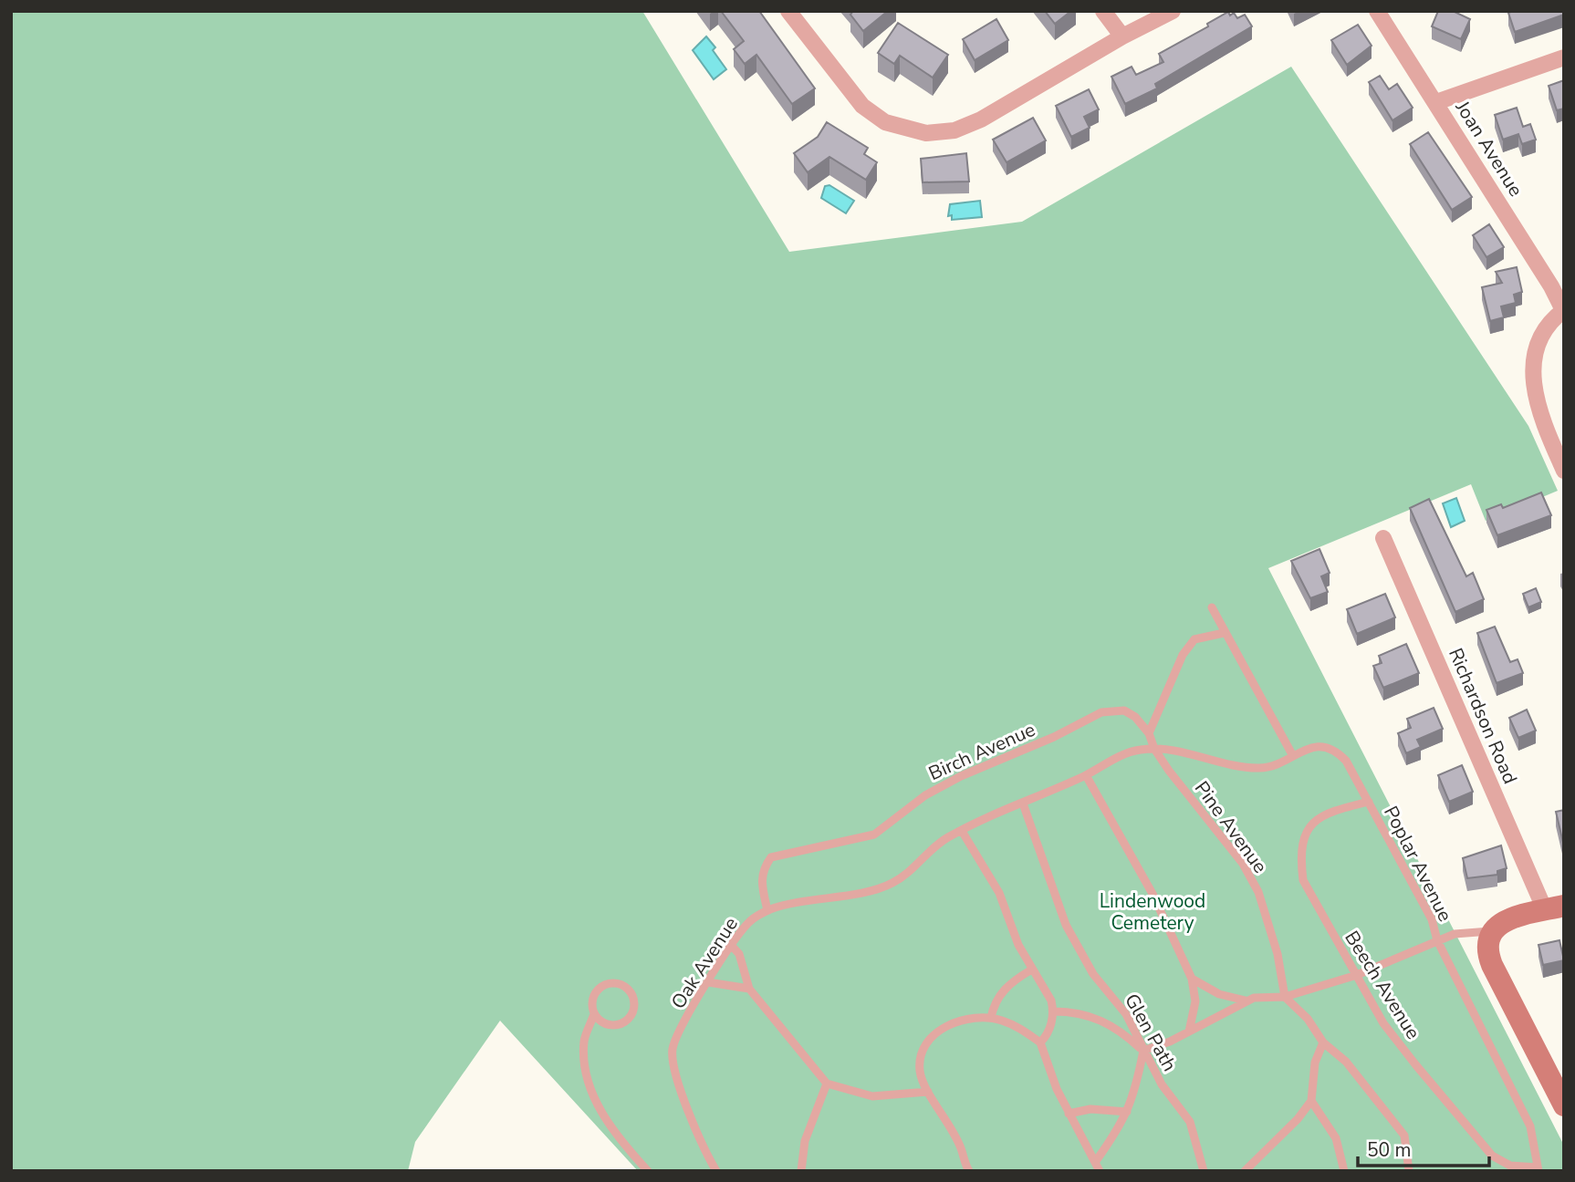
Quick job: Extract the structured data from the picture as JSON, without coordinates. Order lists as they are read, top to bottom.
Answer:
{
  "streets": {
    "street": ["Joan Avenue", "Richardson Road"],
    "lane": [
      "Birch Avenue",
      "Pine Avenue",
      "Poplar Avenue",
      "Oak Avenue",
      "Beech Avenue",
      "Glen Path"
    ]
  },
  "crossings": [
    ["Birch Avenue", "Pine Avenue"],
    ["Birch Avenue", "Oak Avenue"],
    ["Pine Avenue", "Poplar Avenue"],
    ["Poplar Avenue", "Beech Avenue"]
  ],
  "parks": ["Lindenwood Cemetery"],
  "scale_bar": "50 m"
}
